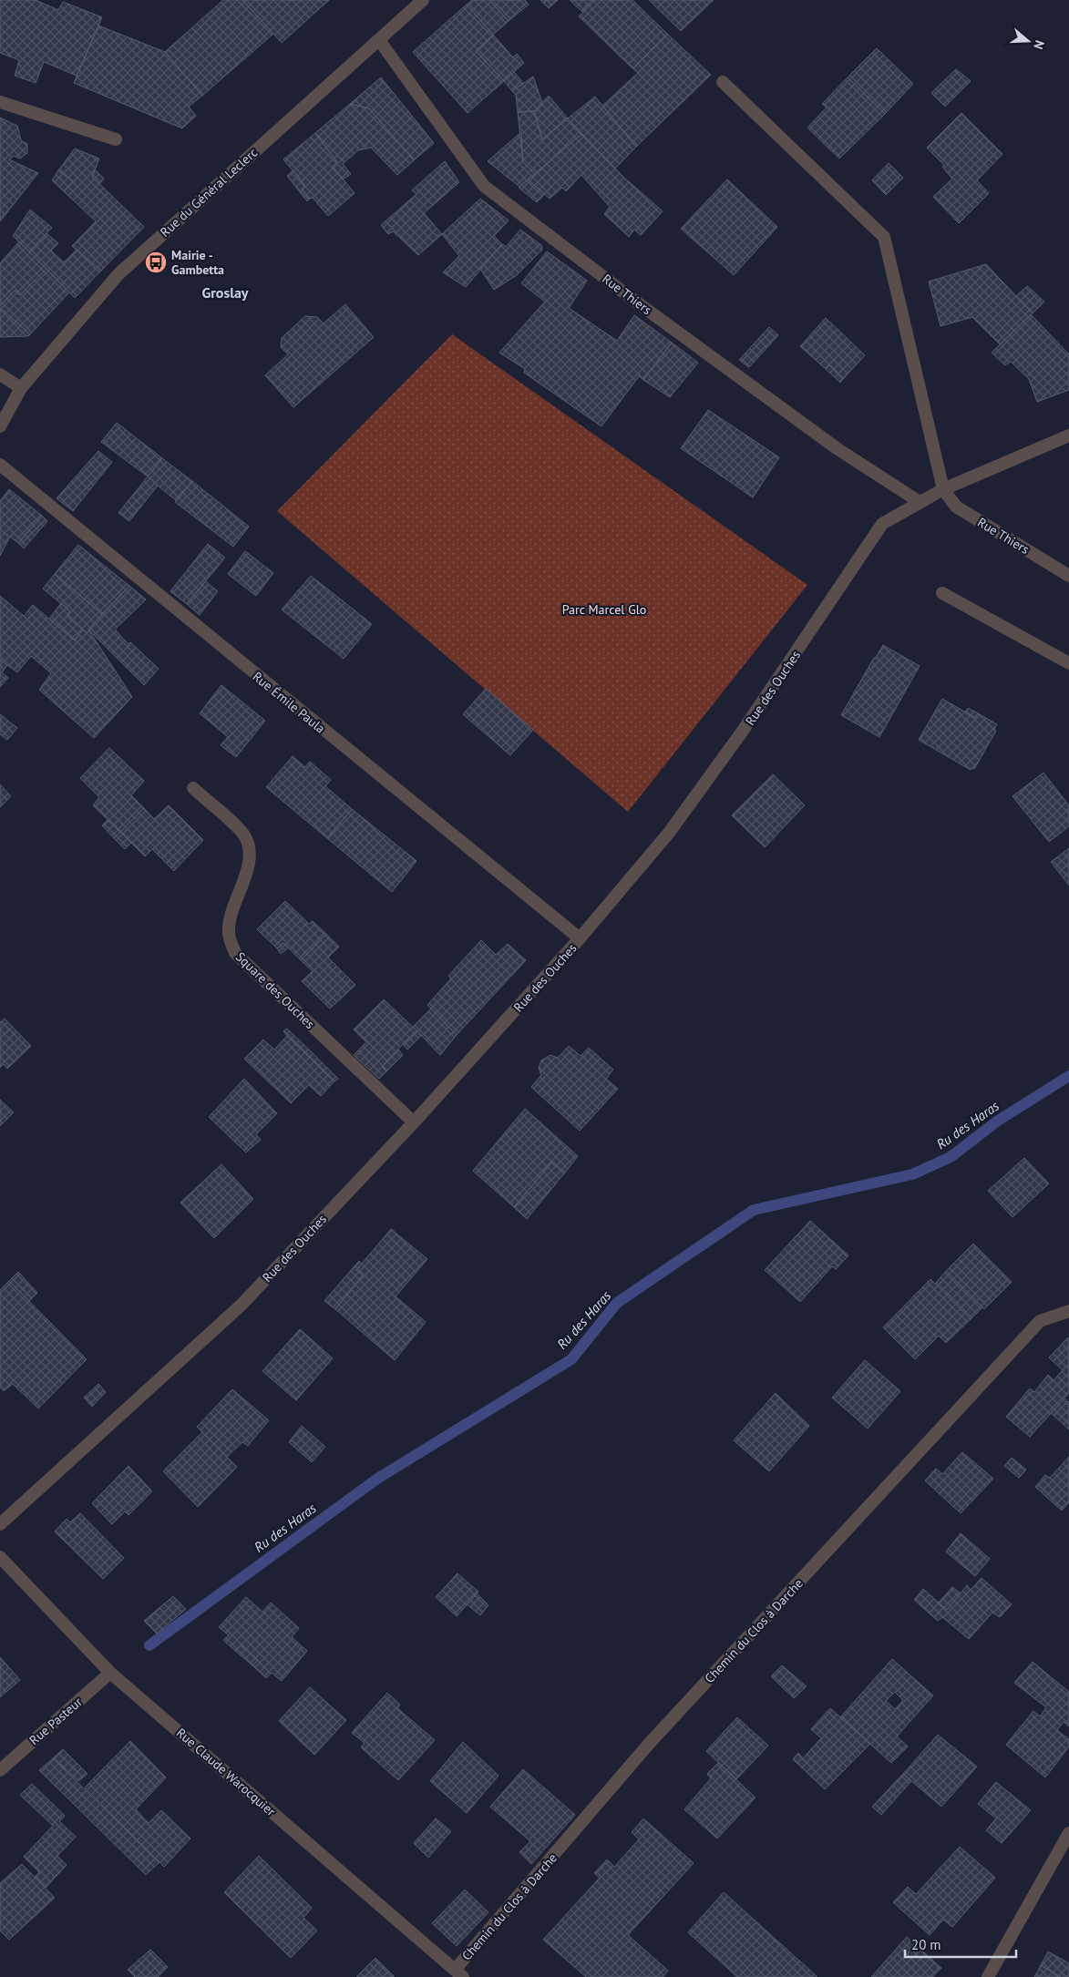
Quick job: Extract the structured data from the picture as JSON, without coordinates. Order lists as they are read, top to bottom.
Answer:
{
  "streets": {
    "street": [
      "Rue du Général Leclerc",
      "Rue Thiers",
      "Rue des Ouches",
      "Rue Émile Paula",
      "Square des Ouches",
      "Chemin du Clos à Darche",
      "Rue Pasteur",
      "Rue Claude Warocquier"
    ]
  },
  "crossings": [
    ["Rue du Général Leclerc", "Rue Thiers"],
    ["Rue Thiers", "Rue des Ouches"],
    ["Rue des Ouches", "Rue Émile Paula"],
    ["Rue des Ouches", "Square des Ouches"],
    ["Chemin du Clos à Darche", "Rue Claude Warocquier"],
    ["Rue Pasteur", "Rue Claude Warocquier"]
  ],
  "districts": ["Groslay"],
  "water": ["Ru des Haras"],
  "parks": ["Parc Marcel Glo"],
  "places": {
    "bus stop": ["Mairie - Gambetta"]
  },
  "scale_bar": "20 m",
  "north": "right"
}
